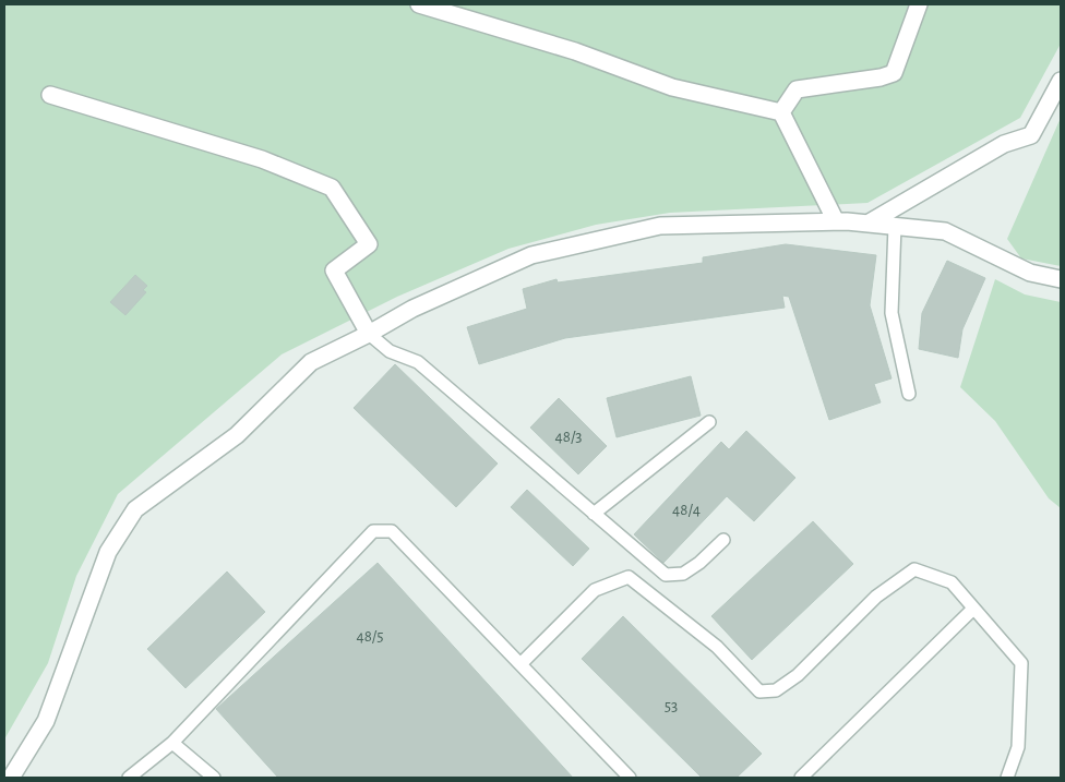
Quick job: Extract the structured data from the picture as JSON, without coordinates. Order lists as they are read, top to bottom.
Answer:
{
  "house_numbers": [
    "48/3",
    "48/4",
    "48/5",
    "53"
  ]
}
